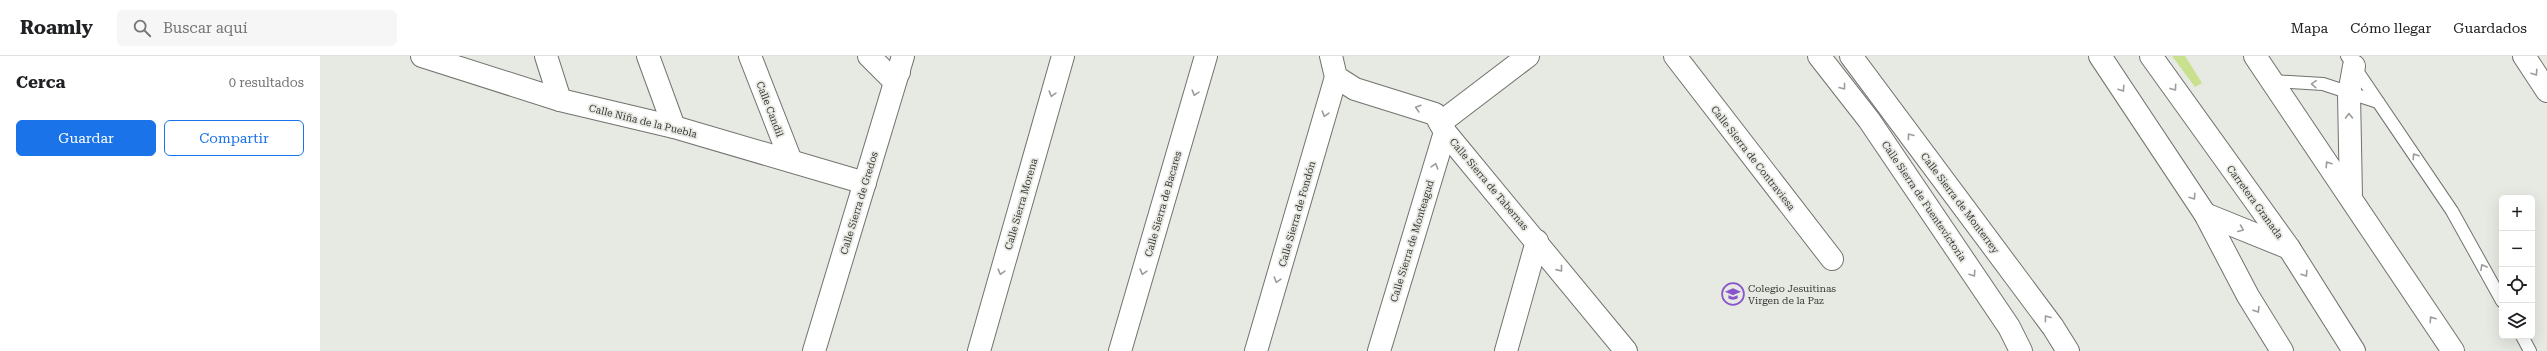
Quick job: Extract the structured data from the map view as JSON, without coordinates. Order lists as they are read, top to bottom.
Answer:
{
  "streets": {
    "street": [
      "Calle Candil",
      "Calle Niña de la Puebla",
      "Calle Sierra de Contraviesa",
      "Calle Sierra de Tabernas",
      "Calle Sierra de Fuentevictoria",
      "Carretera Granada",
      "Calle Sierra de Gredos",
      "Calle Sierra de Monterrey",
      "Calle Sierra Morena",
      "Calle Sierra de Bacares",
      "Calle Sierra de Fondón",
      "Calle Sierra de Monteagud"
    ]
  },
  "crossings": [
    ["Calle Candil", "Calle Niña de la Puebla"],
    ["Calle Niña de la Puebla", "Calle Sierra de Gredos"],
    ["Calle Sierra de Tabernas", "Calle Sierra de Fondón"],
    ["Calle Sierra de Tabernas", "Calle Sierra de Monteagud"]
  ],
  "one_way": [
    "Calle Sierra de Fuentevictoria",
    "Calle Sierra Morena",
    "Calle Sierra de Bacares",
    "Calle Sierra de Fondón"
  ],
  "places": {
    "school or university": ["Colegio Jesuitinas Virgen de la Paz"]
  },
  "page": {
    "header": "Roamly",
    "search": "Buscar aquí",
    "nav": ["Mapa", "Cómo llegar", "Guardados"],
    "heading": ["Cerca", "0 resultados"],
    "buttons": ["Guardar", "Compartir"],
    "map_buttons": ["+", "−"]
  }
}
